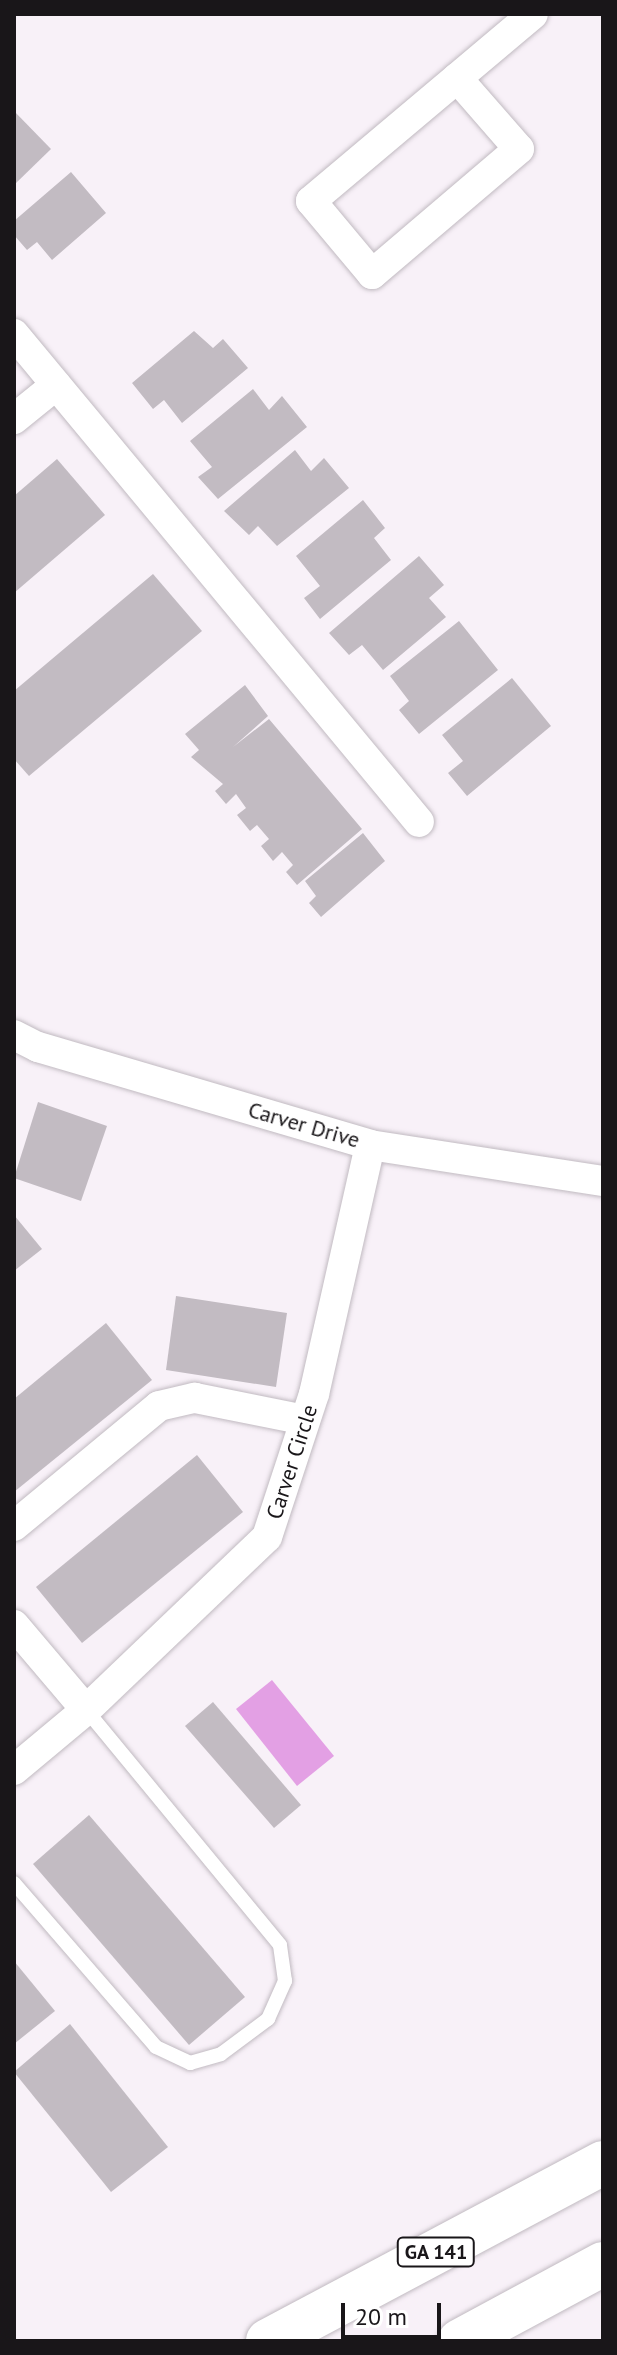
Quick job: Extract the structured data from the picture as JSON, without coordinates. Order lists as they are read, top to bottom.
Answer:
{
  "streets": {
    "highway": ["GA 141"],
    "street": ["Carver Drive", "Carver Circle"]
  },
  "crossings": [
    ["Carver Drive", "Carver Circle"]
  ],
  "scale_bar": "20 m"
}
